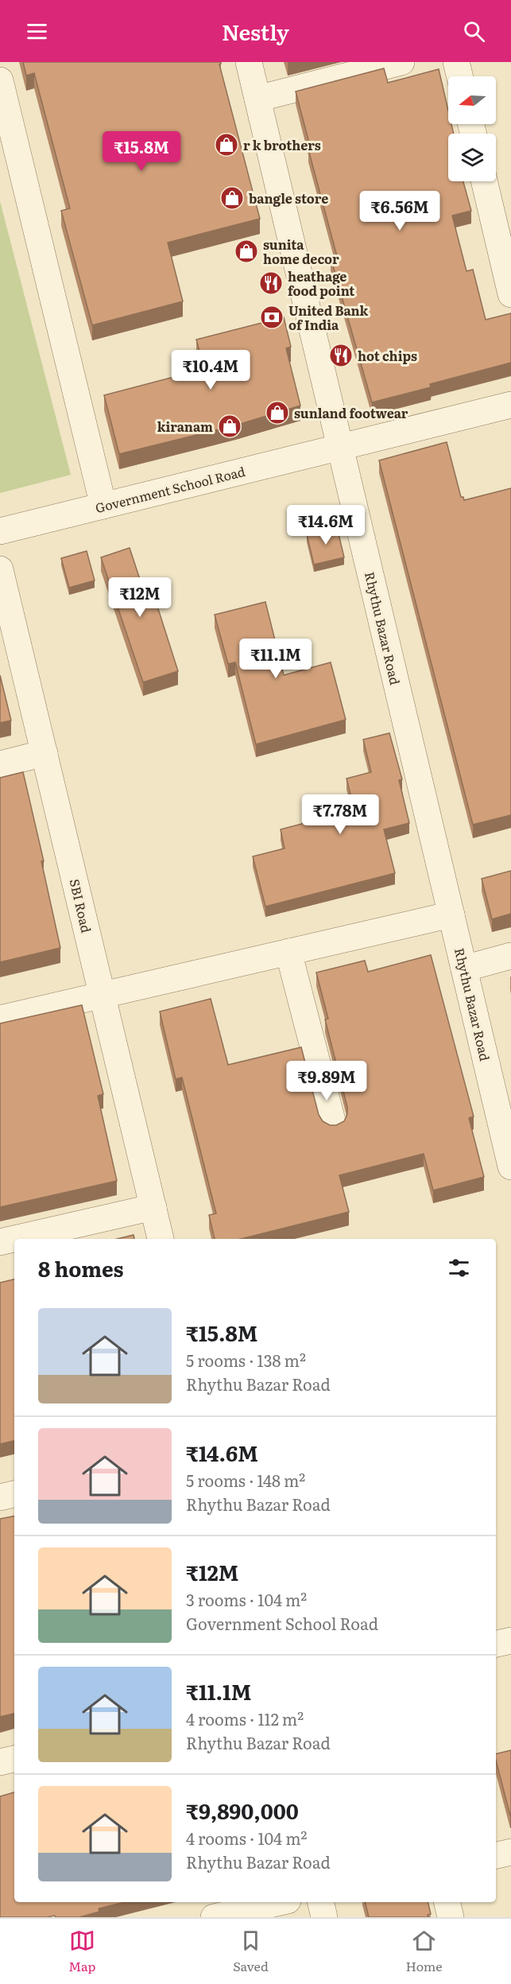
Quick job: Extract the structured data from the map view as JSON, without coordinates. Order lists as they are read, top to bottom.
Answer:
{
  "streets": {
    "street": ["Government School Road", "Rhythu Bazar Road", "SBI Road"]
  },
  "crossings": [
    ["Government School Road", "Rhythu Bazar Road"]
  ],
  "places": {
    "shop": [
      "r k brothers",
      "bangle store",
      "sunita home decor",
      "sunland footwear",
      "kiranam"
    ],
    "restaurant": ["heathage food point", "hot chips"],
    "bank": ["United Bank of India"]
  },
  "north": "left",
  "page": {
    "header": "Nestly",
    "price": [
      "₹15.8M",
      "₹6.56M",
      "₹10.4M",
      "₹14.6M",
      "₹12M",
      "₹11.1M",
      "₹7.78M",
      "₹9.89M"
    ],
    "heading": "8 homes",
    "list": [
      {
        "name": "₹15.8M",
        "note": "5 rooms · 138 m² · Rhythu Bazar Road"
      },
      {
        "name": "₹14.6M",
        "note": "5 rooms · 148 m² · Rhythu Bazar Road"
      },
      {
        "name": "₹12M",
        "note": "3 rooms · 104 m² · Government School Road"
      },
      {
        "name": "₹11.1M",
        "note": "4 rooms · 112 m² · Rhythu Bazar Road"
      },
      {
        "name": "₹9,890,000",
        "note": "4 rooms · 104 m² · Rhythu Bazar Road"
      }
    ],
    "tabs": ["Map", "Saved", "Home"]
  }
}
